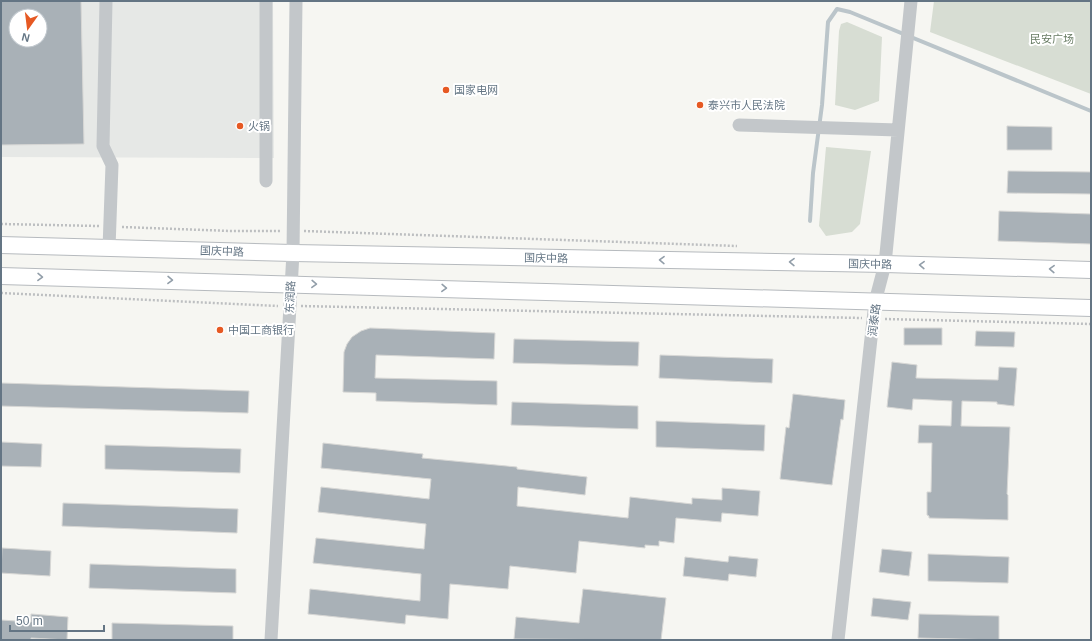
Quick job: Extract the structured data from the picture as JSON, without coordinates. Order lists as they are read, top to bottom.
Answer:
{
  "streets": {
    "main road": ["国庆中路"],
    "street": ["东润路", "润泰路"]
  },
  "crossings": [
    ["国庆中路", "东润路"],
    ["国庆中路", "润泰路"]
  ],
  "parks": ["民安广场"],
  "places": [
    "国家电网",
    "泰兴市人民法院",
    "火锅",
    "中国工商银行"
  ],
  "scale_bar": "50 m",
  "north": "bottom"
}
